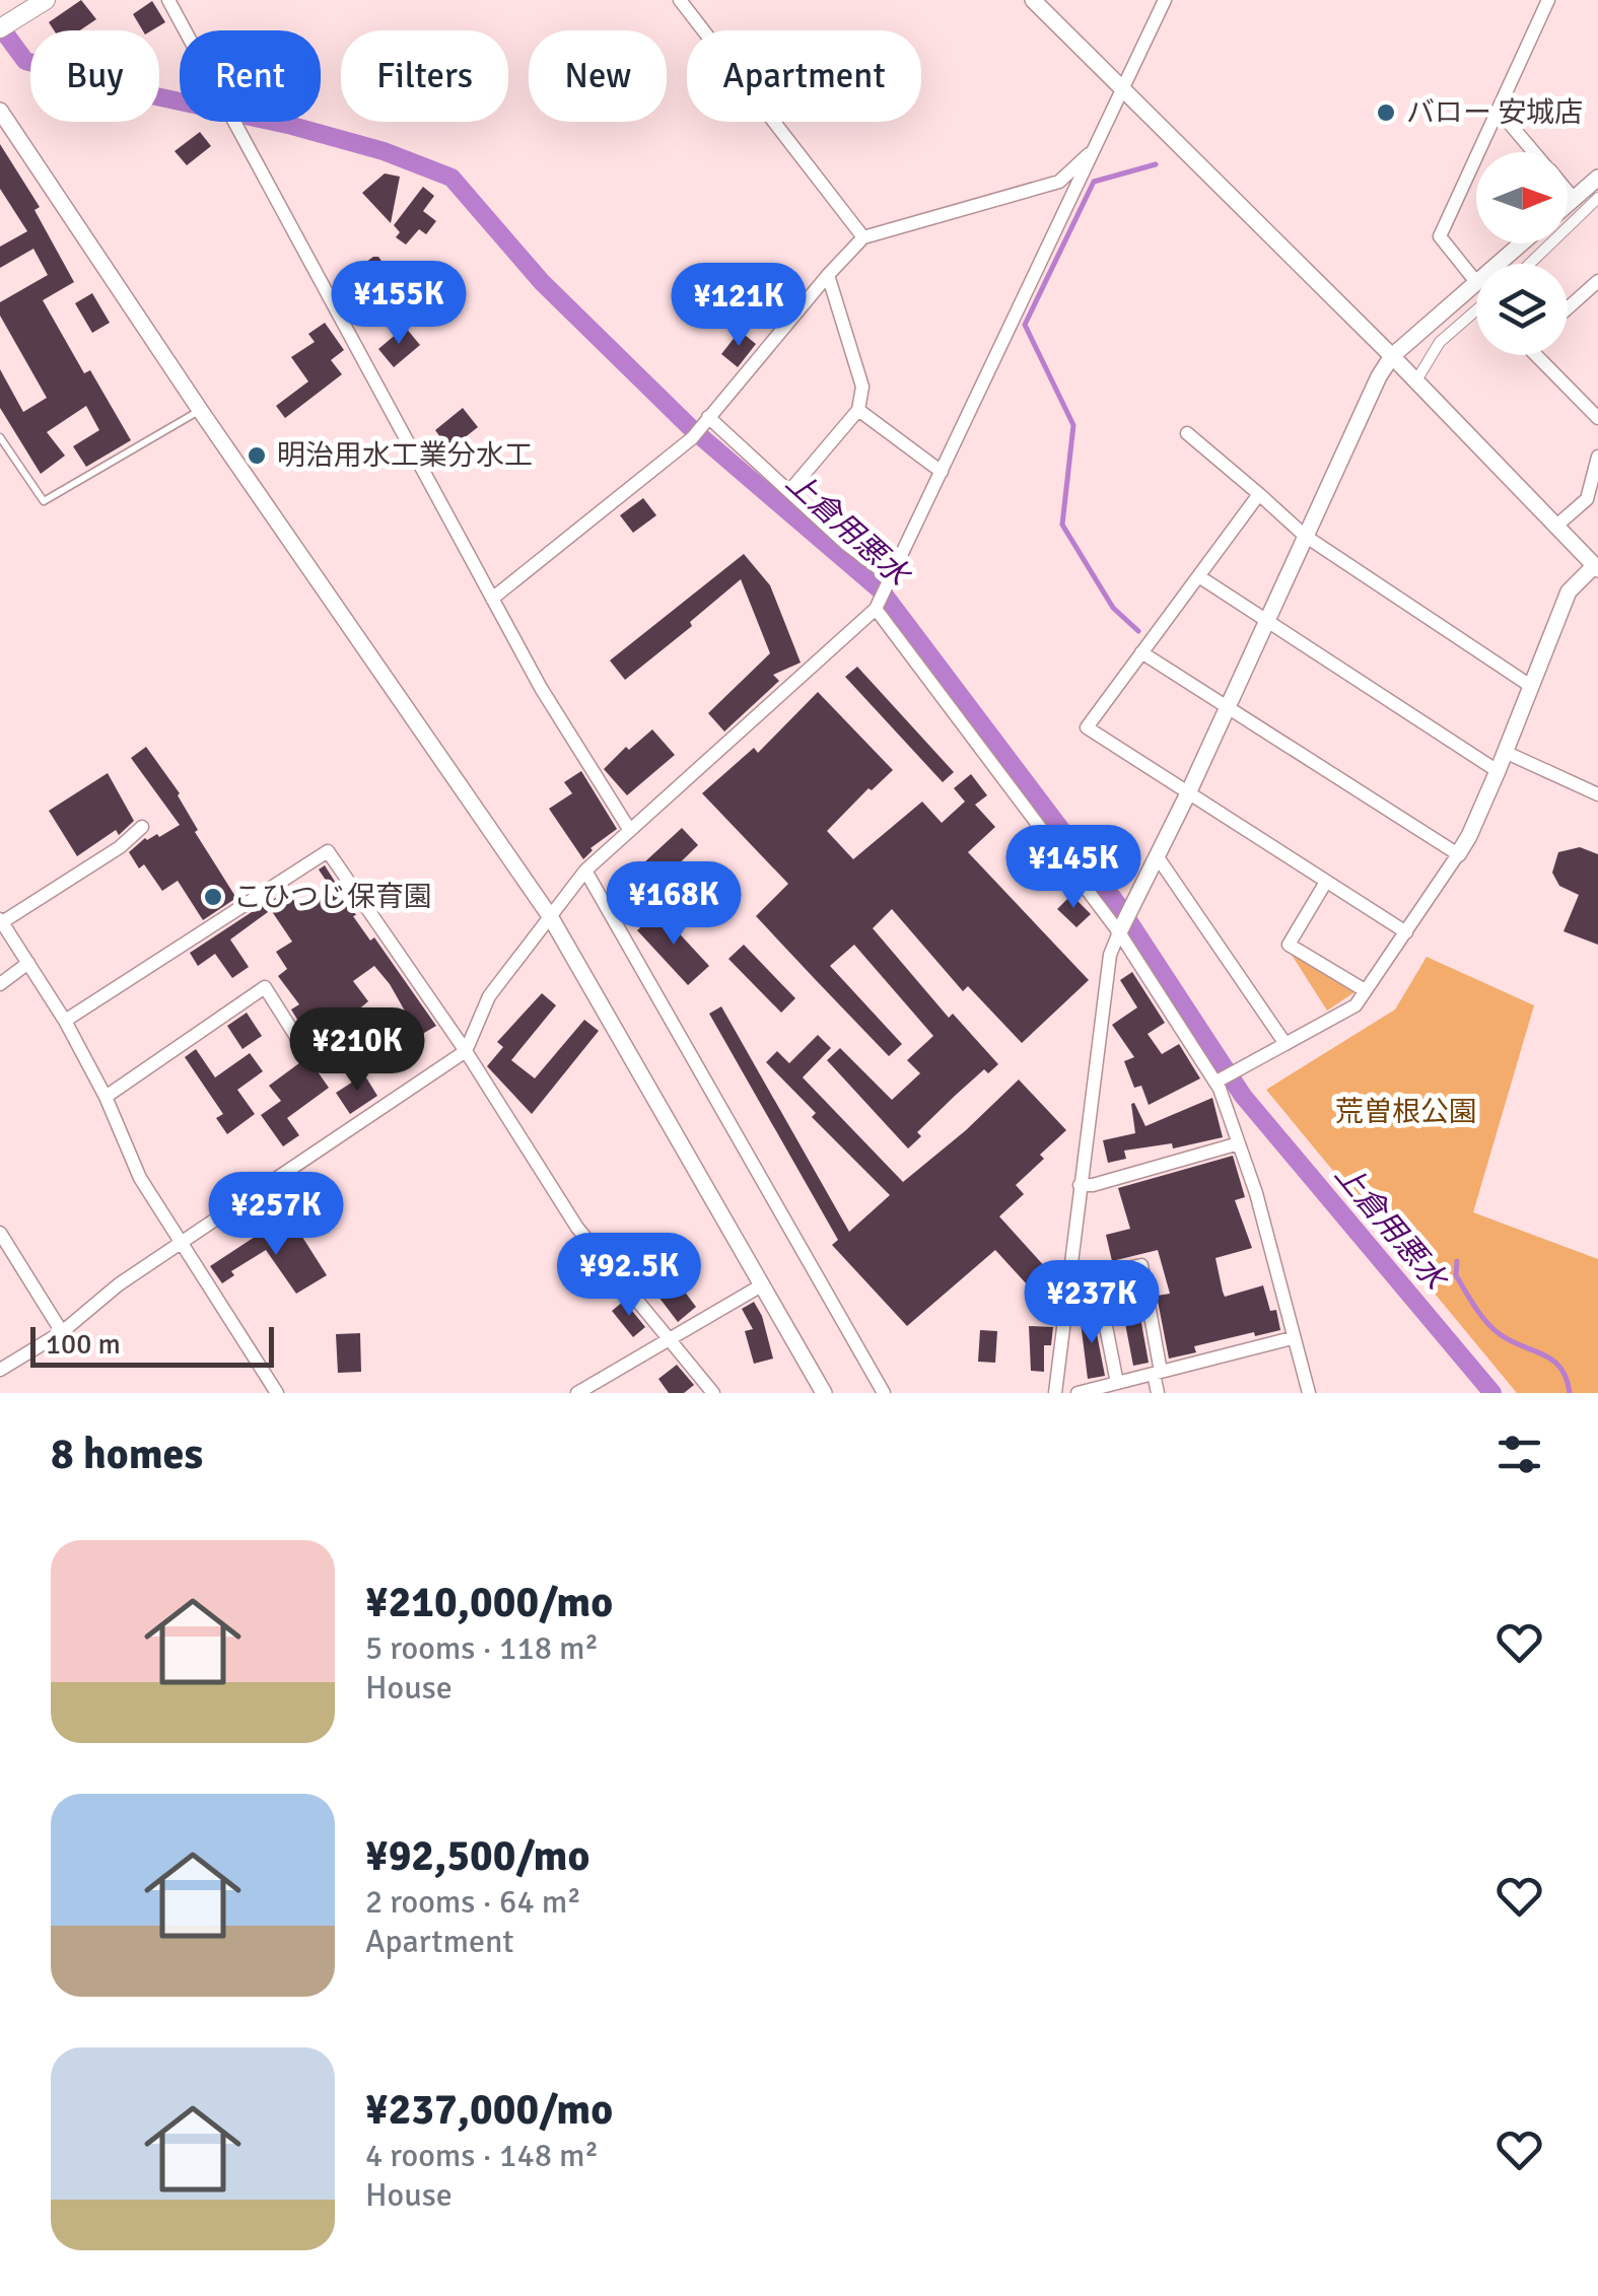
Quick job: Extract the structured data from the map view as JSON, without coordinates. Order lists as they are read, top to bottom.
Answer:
{
  "water": ["上倉用悪水"],
  "parks": ["荒曽根公園"],
  "places": ["バロー 安城店", "明治用水工業分水工", "こひつじ保育園"],
  "scale_bar": "100 m",
  "north": "right",
  "page": {
    "chip": [
      "Buy",
      "Rent",
      "Filters",
      "New",
      "Apartment"
    ],
    "price": [
      "¥155K",
      "¥121K",
      "¥145K",
      "¥168K",
      "¥210K",
      "¥257K",
      "¥92.5K",
      "¥237K"
    ],
    "scale": "100 m",
    "heading": "8 homes",
    "list": [
      {
        "name": "¥210,000/mo",
        "note": "5 rooms · 118 m² · House"
      },
      {
        "name": "¥92,500/mo",
        "note": "2 rooms · 64 m² · Apartment"
      },
      {
        "name": "¥237,000/mo",
        "note": "4 rooms · 148 m² · House"
      }
    ]
  }
}
